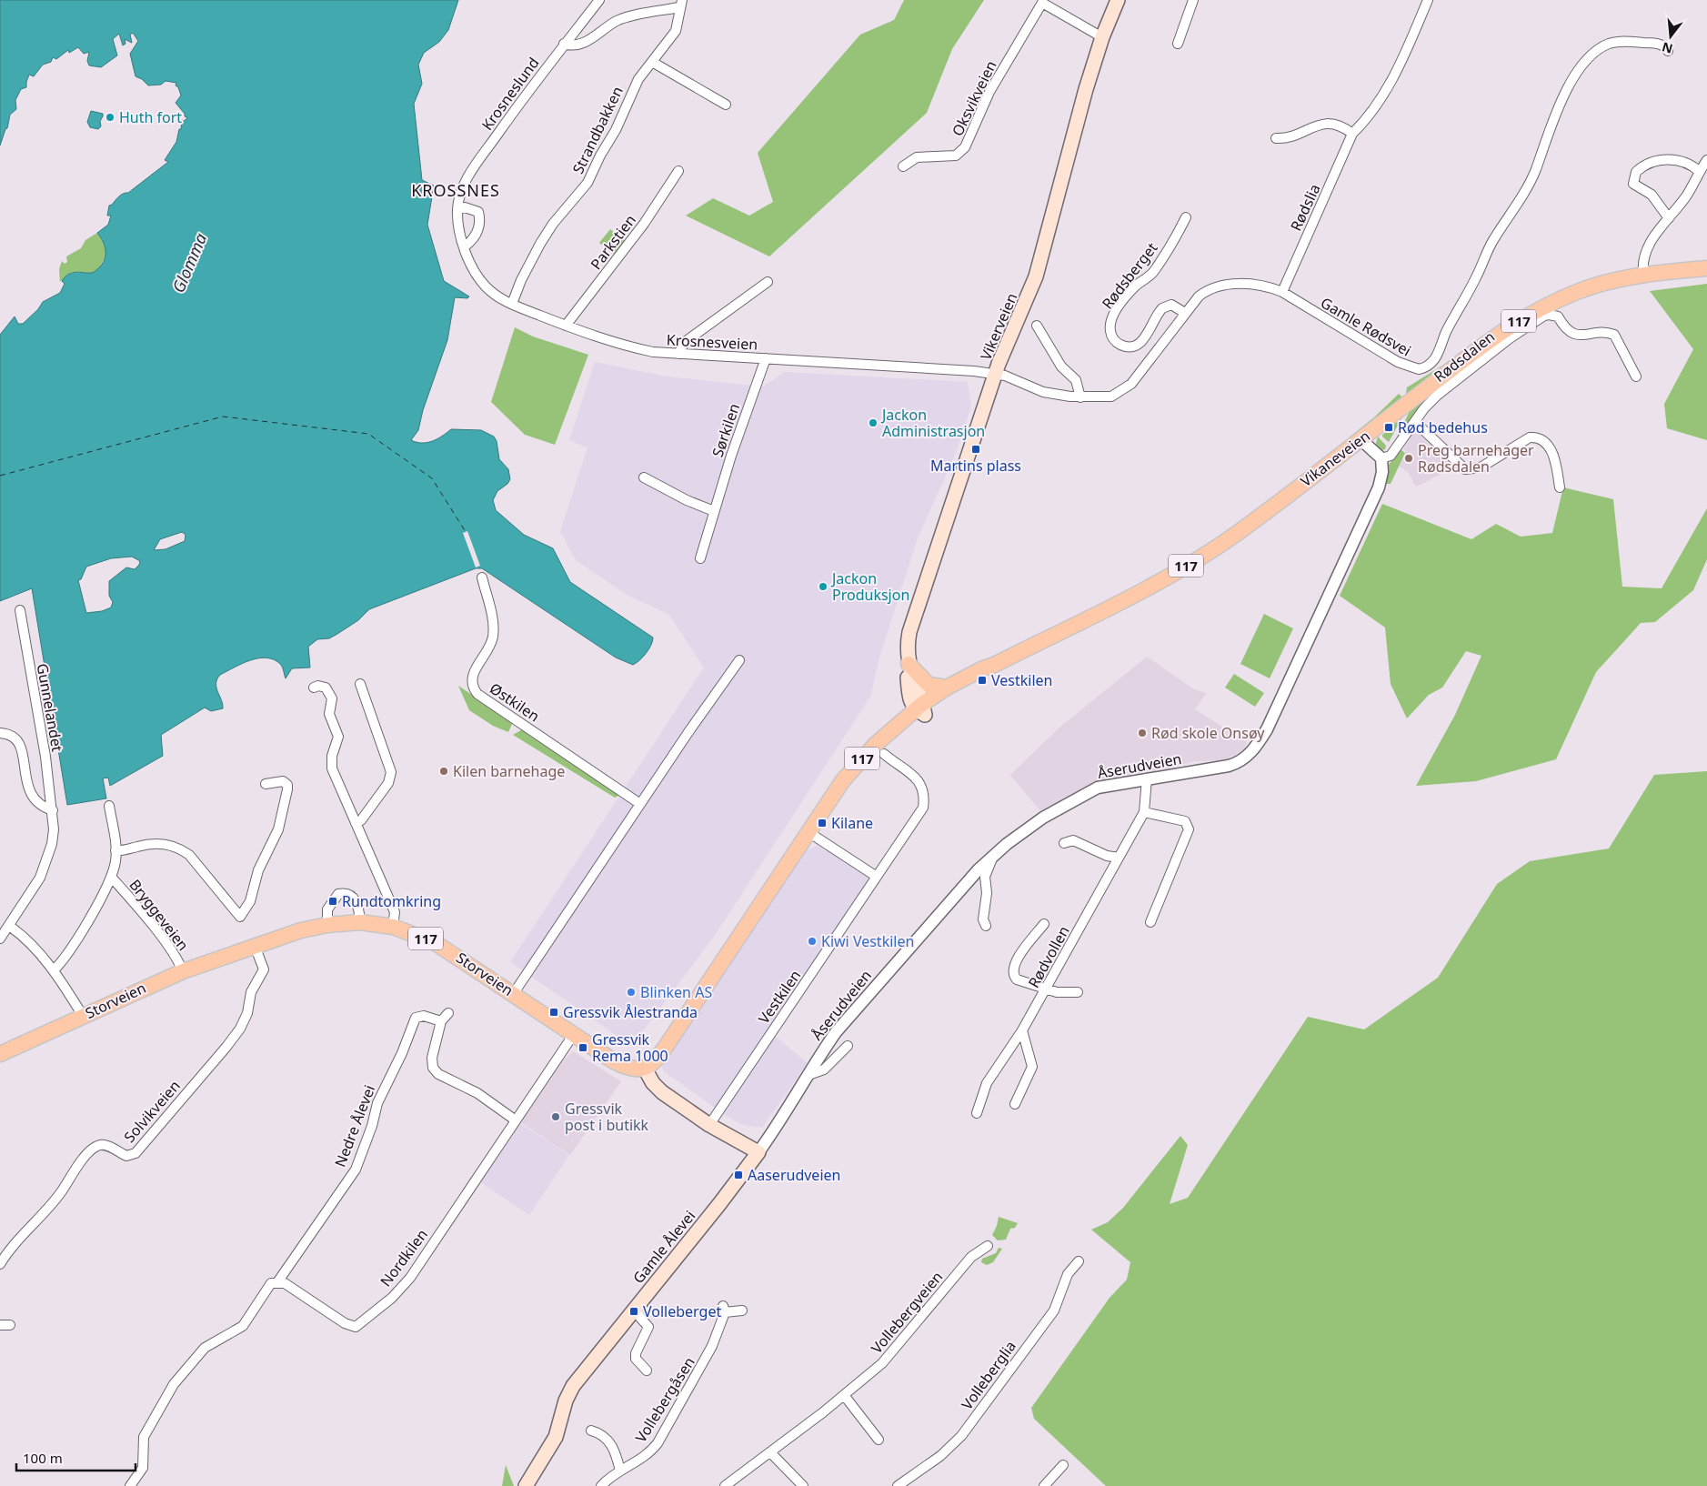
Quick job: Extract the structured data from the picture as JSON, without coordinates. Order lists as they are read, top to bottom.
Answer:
{
  "streets": {
    "main road": [
      "117",
      "Vikerveien",
      "Vikaneveien",
      "Storveien",
      "Gamle Ålevei"
    ],
    "street": [
      "Krosneslund",
      "Oksvikveien",
      "Strandbakken",
      "Rødslia",
      "Parkstien",
      "Rødsberget",
      "Gamle Rødsvei",
      "Krosnesveien",
      "Rødsdalen",
      "Sørkilen",
      "Østkilen",
      "Gunnelandet",
      "Åserudveien",
      "Bryggeveien",
      "Rødvollen",
      "Vestkilen",
      "Solvikveien",
      "Nedre Ålevei",
      "Nordkilen",
      "Vollebergveien",
      "Volleberglia",
      "Vollebergåsen"
    ]
  },
  "crossings": [
    ["Krosneslund", "Krosnesveien"],
    ["Oksvikveien", "Vikerveien"],
    ["Strandbakken", "Krosnesveien"],
    ["Rødslia", "Gamle Rødsvei"],
    ["Parkstien", "Krosnesveien"],
    ["Rødsberget", "Gamle Rødsvei"],
    ["117", "Vikerveien"],
    ["117", "Vikaneveien"],
    ["117", "Storveien"],
    ["Vikerveien", "Gamle Rødsvei"],
    ["Vikerveien", "Krosnesveien"],
    ["Vikerveien", "Vikaneveien"],
    ["Gamle Rødsvei", "Krosnesveien"],
    ["Krosnesveien", "Sørkilen"],
    ["Rødsdalen", "Åserudveien"],
    ["Åserudveien", "Rødvollen"],
    ["Åserudveien", "Gamle Ålevei"],
    ["Bryggeveien", "Storveien"],
    ["Storveien", "Solvikveien"],
    ["Storveien", "Nordkilen"],
    ["Nedre Ålevei", "Nordkilen"]
  ],
  "districts": ["KROSSNES"],
  "water": ["Glomma"],
  "places": {
    "other": [
      "Huth fort",
      "Jackon Administrasjon",
      "Preg barnehager Rødsdalen",
      "Jackon Produksjon",
      "Rød skole Onsøy",
      "Kilen barnehage",
      "Kiwi Vestkilen",
      "Blinken AS",
      "Gressvik post i butikk"
    ],
    "transit": [
      "Rød bedehus",
      "Martins plass",
      "Vestkilen",
      "Kilane",
      "Rundtomkring",
      "Gressvik Ålestranda",
      "Gressvik Rema 1000",
      "Aaserudveien",
      "Volleberget"
    ]
  },
  "scale_bar": "100 m",
  "north": "bottom"
}
